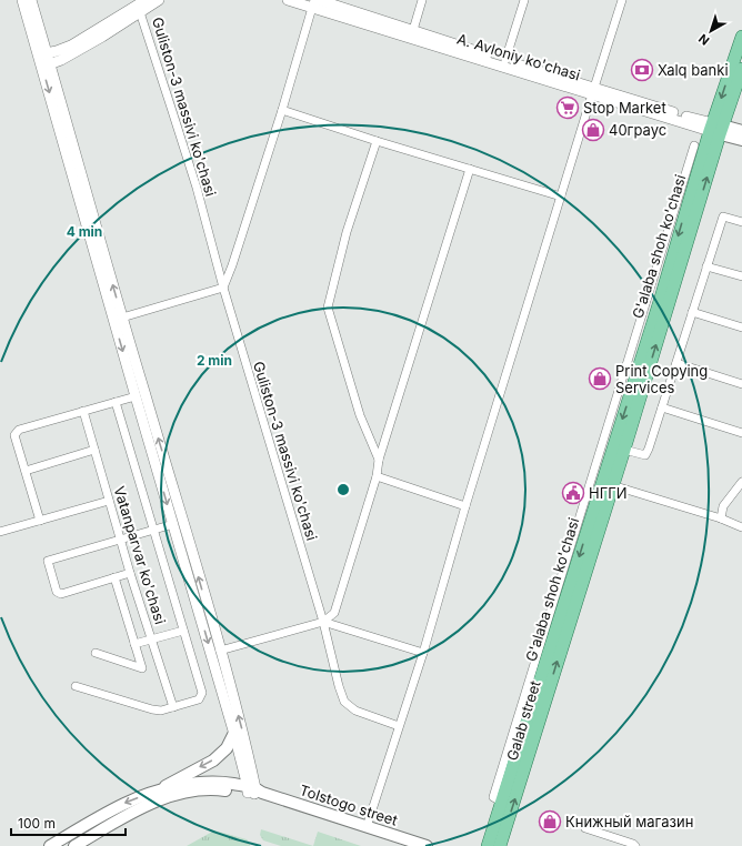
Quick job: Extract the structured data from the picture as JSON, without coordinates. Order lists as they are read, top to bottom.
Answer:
{
  "streets": {
    "main road": [
      "A. Avloniy ko'chasi",
      "G'alaba shoh ko'chasi",
      "Galab street",
      "Tolstogo street"
    ],
    "street": ["Guliston-3 massivi ko'chasi", "Vatanparvar ko'chasi"]
  },
  "crossings": [
    ["A. Avloniy ko'chasi", "G'alaba shoh ko'chasi"],
    ["A. Avloniy ko'chasi", "Galab street"],
    ["G'alaba shoh ko'chasi", "Galab street"]
  ],
  "one_way": ["Galab street"],
  "places": {
    "bank": ["Xalq banki"],
    "supermarket": ["Stop Market"],
    "shop": ["40граус", "Print Copying Services", "Книжный магазин"],
    "public building": ["НГГИ"]
  },
  "scale_bar": "100 m",
  "north": "bottom left",
  "rings": ["4 min", "2 min"]
}
